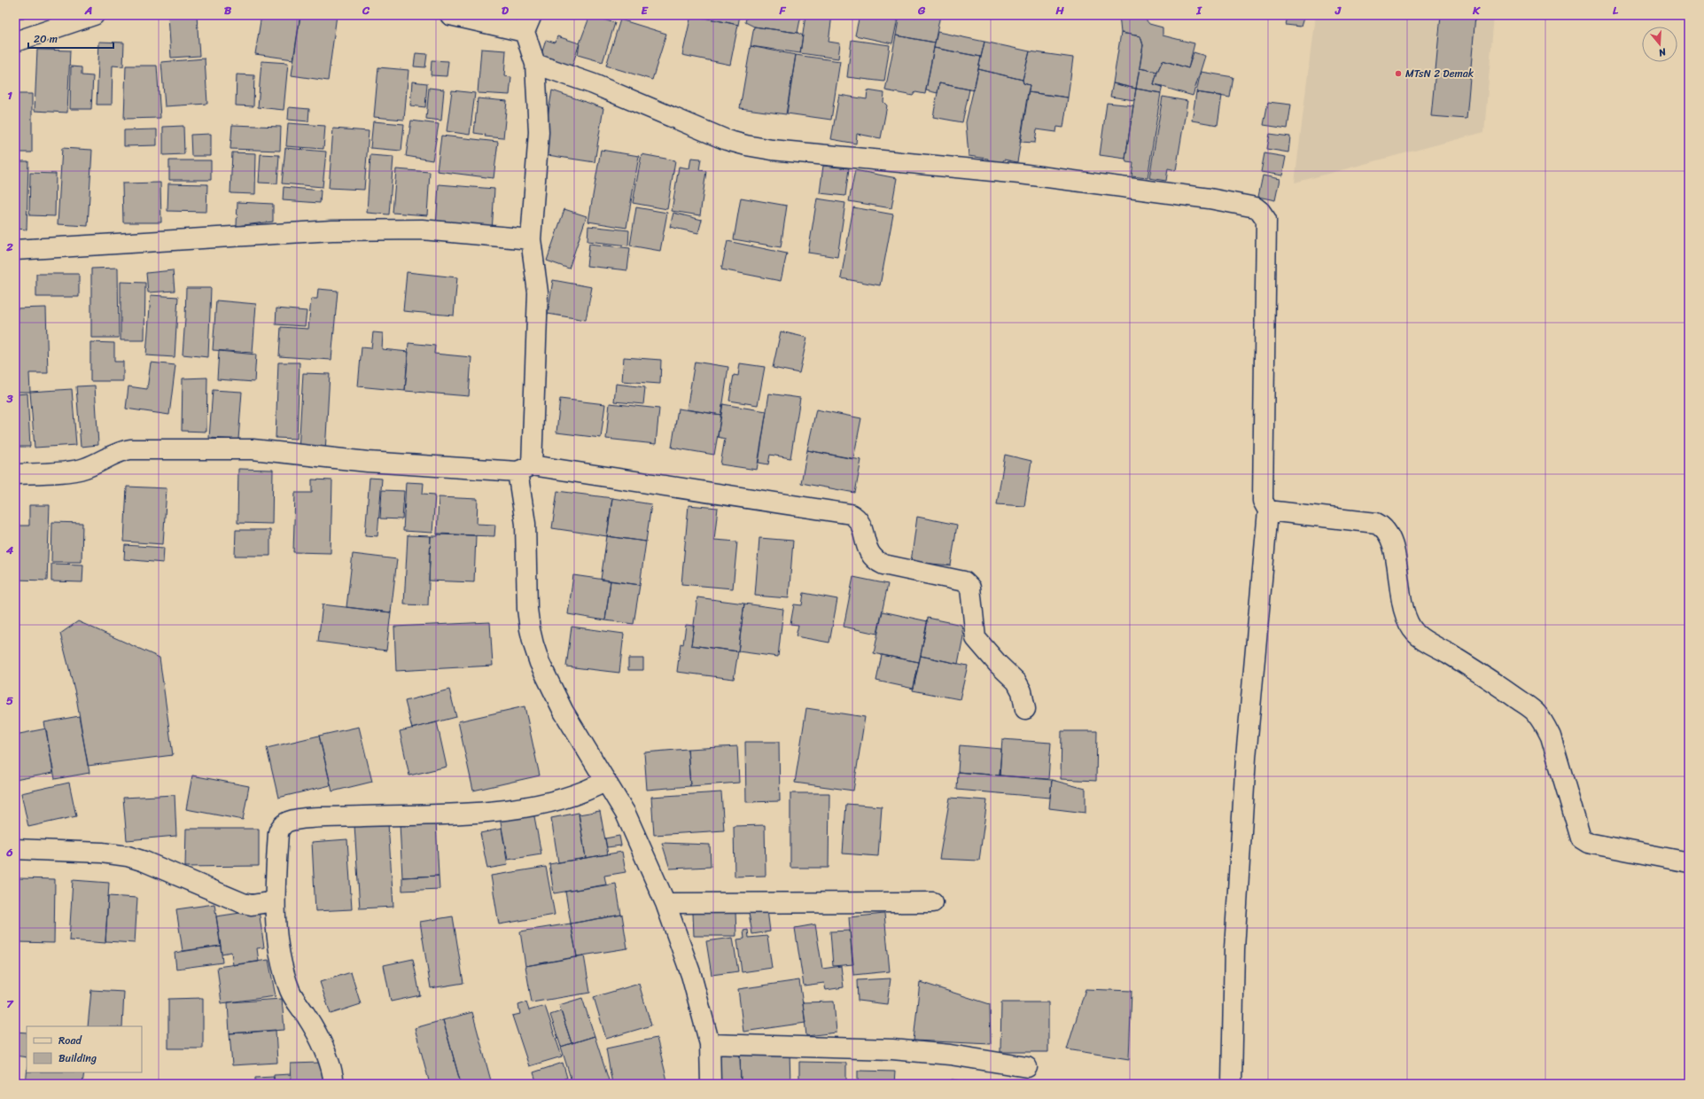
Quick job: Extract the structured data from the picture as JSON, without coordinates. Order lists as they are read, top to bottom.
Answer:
{
  "places": ["MTsN 2 Demak"],
  "legend": ["Road", "Building"],
  "scale_bar": "20 m",
  "north": "bottom",
  "grid": {
    "columns": [
      "A",
      "B",
      "C",
      "D",
      "E",
      "F",
      "G",
      "H",
      "I",
      "J",
      "K",
      "L"
    ],
    "rows": [
      "1",
      "2",
      "3",
      "4",
      "5",
      "6",
      "7"
    ]
  }
}
